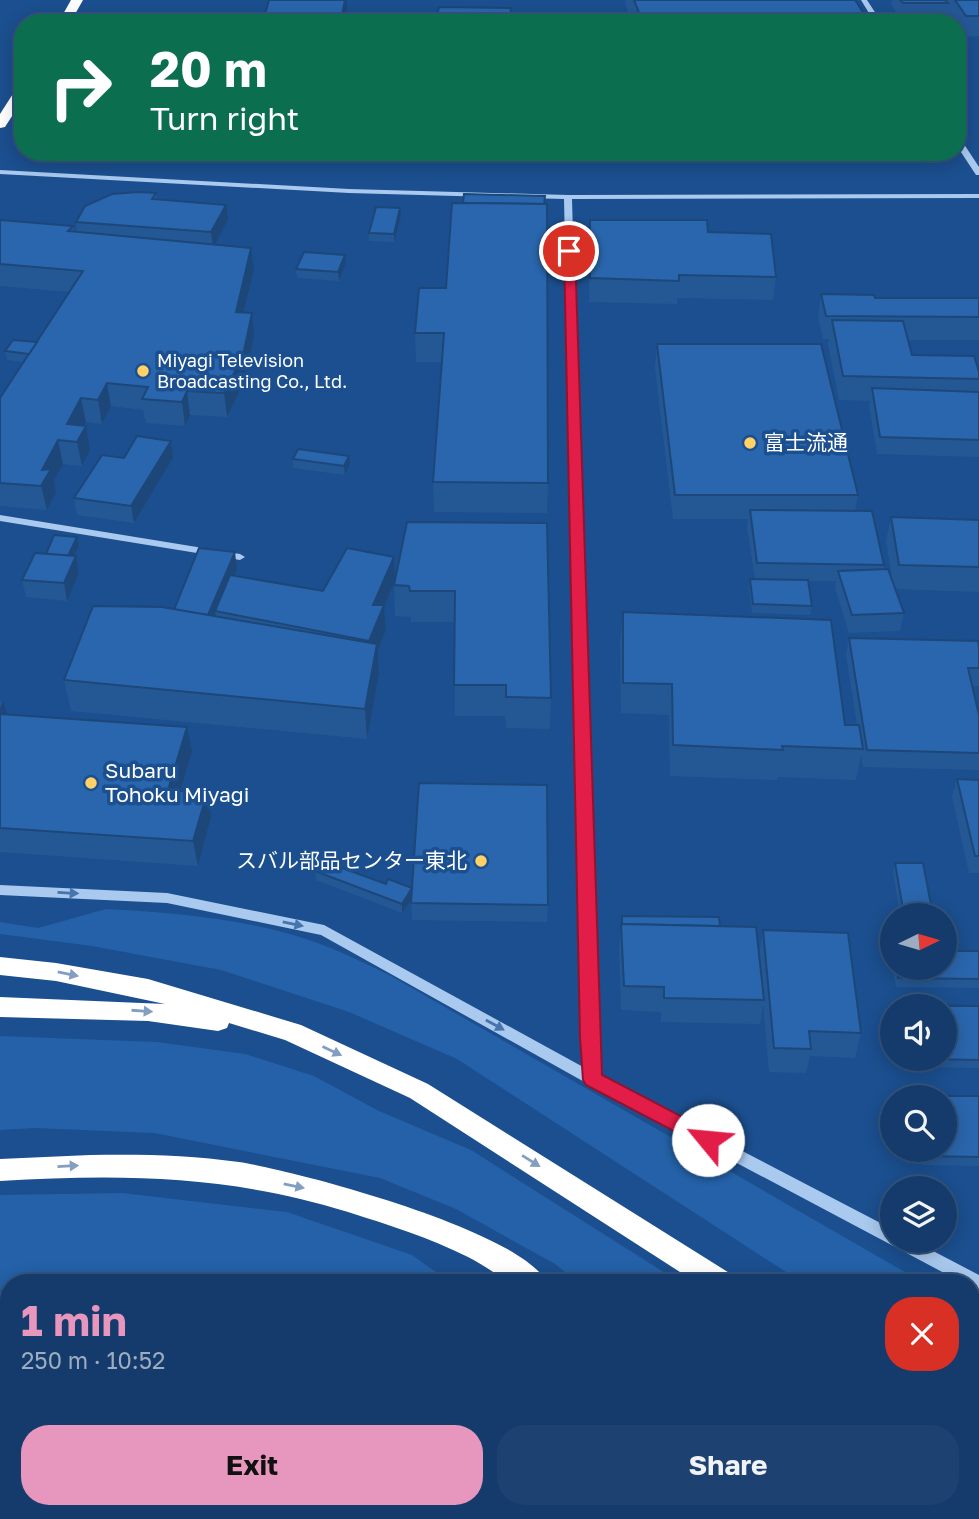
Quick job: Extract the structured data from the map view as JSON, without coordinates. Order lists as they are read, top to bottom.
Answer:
{
  "places": [
    "Miyagi Television Broadcasting Co., Ltd.",
    "富士流通",
    "Subaru Tohoku Miyagi",
    "スバル部品センター東北"
  ],
  "north": "right",
  "page": {
    "turn": ["20 m", "Turn right"],
    "heading": ["1 min", "250 m · 10:52"],
    "buttons": ["Exit", "Share"]
  }
}
